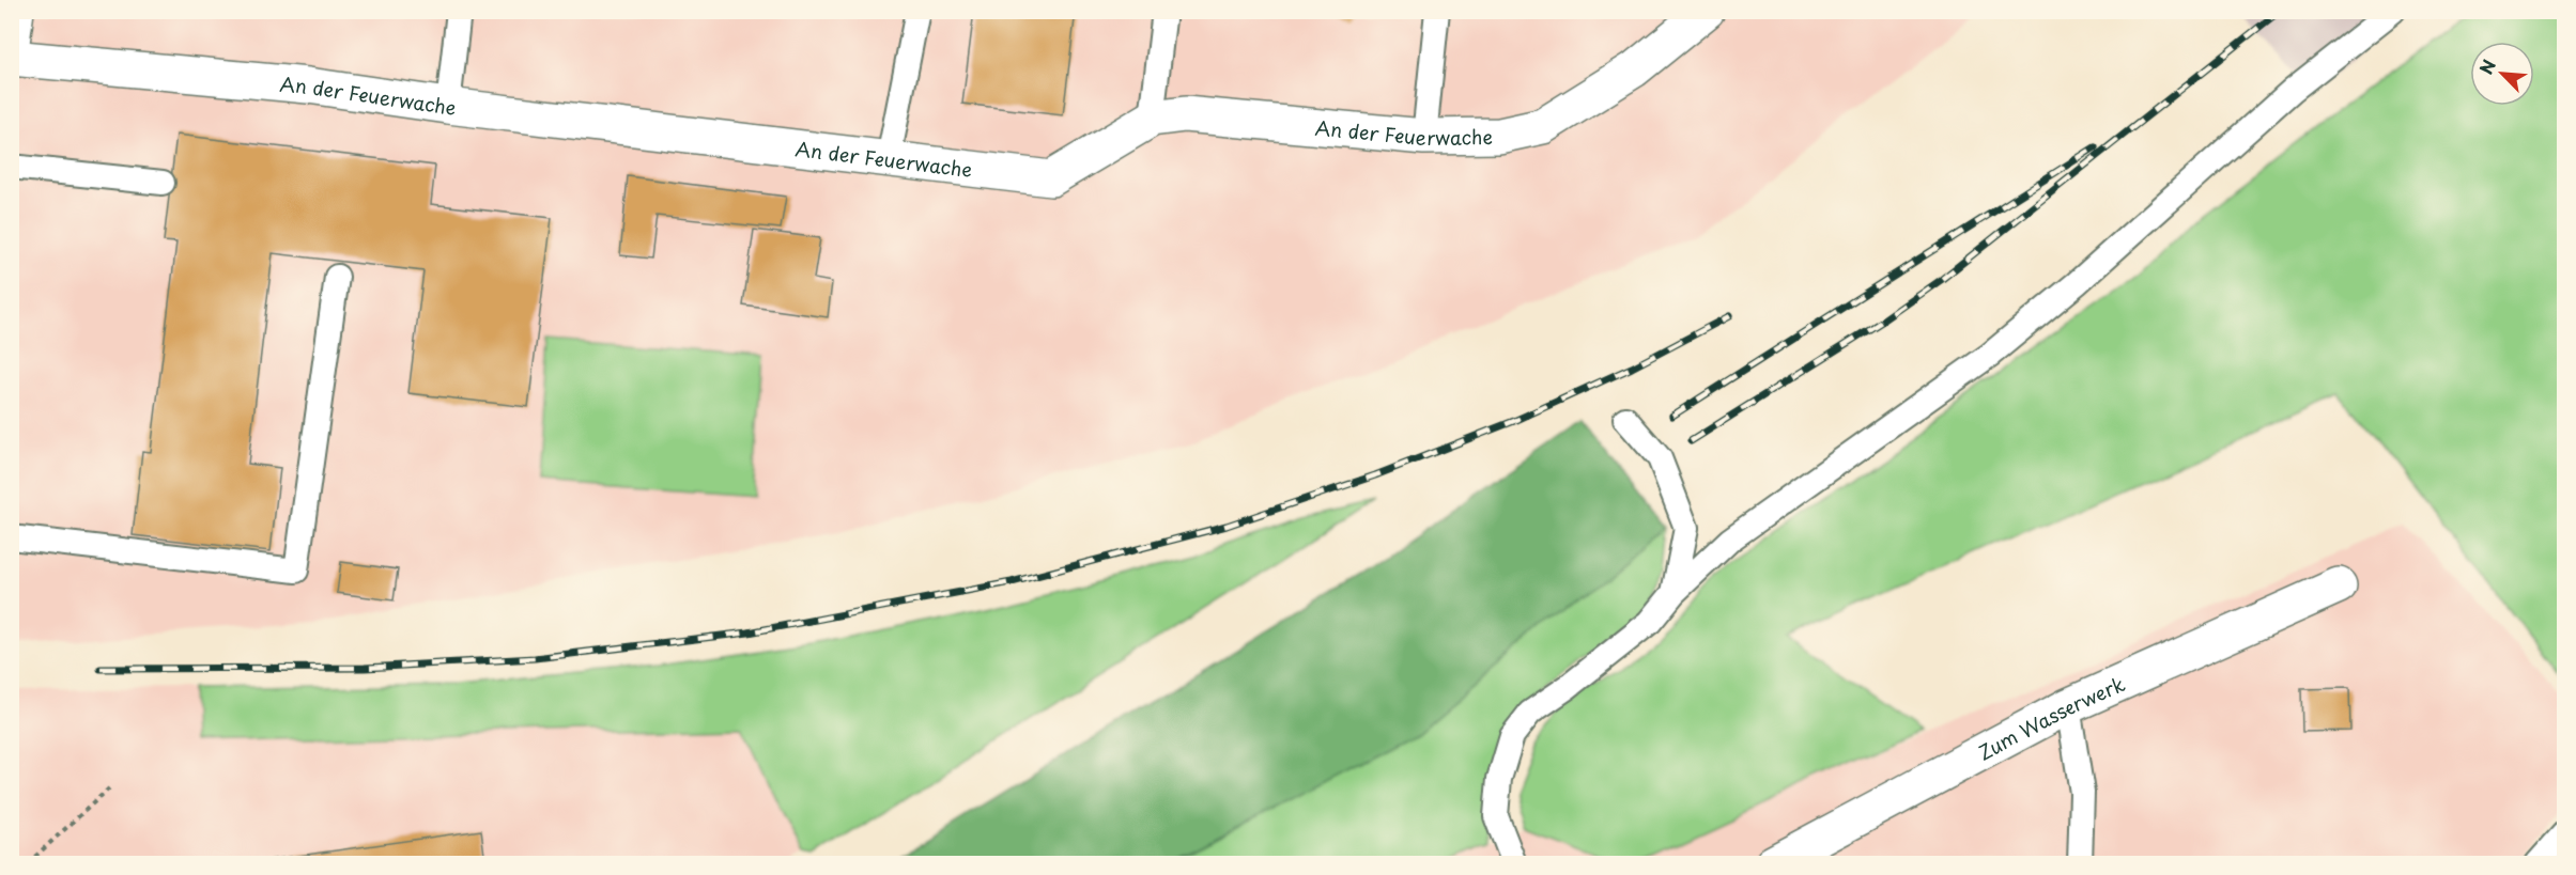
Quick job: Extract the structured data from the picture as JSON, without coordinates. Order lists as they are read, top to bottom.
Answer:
{
  "streets": {
    "street": ["An der Feuerwache", "Zum Wasserwerk"]
  },
  "north": "top left"
}
